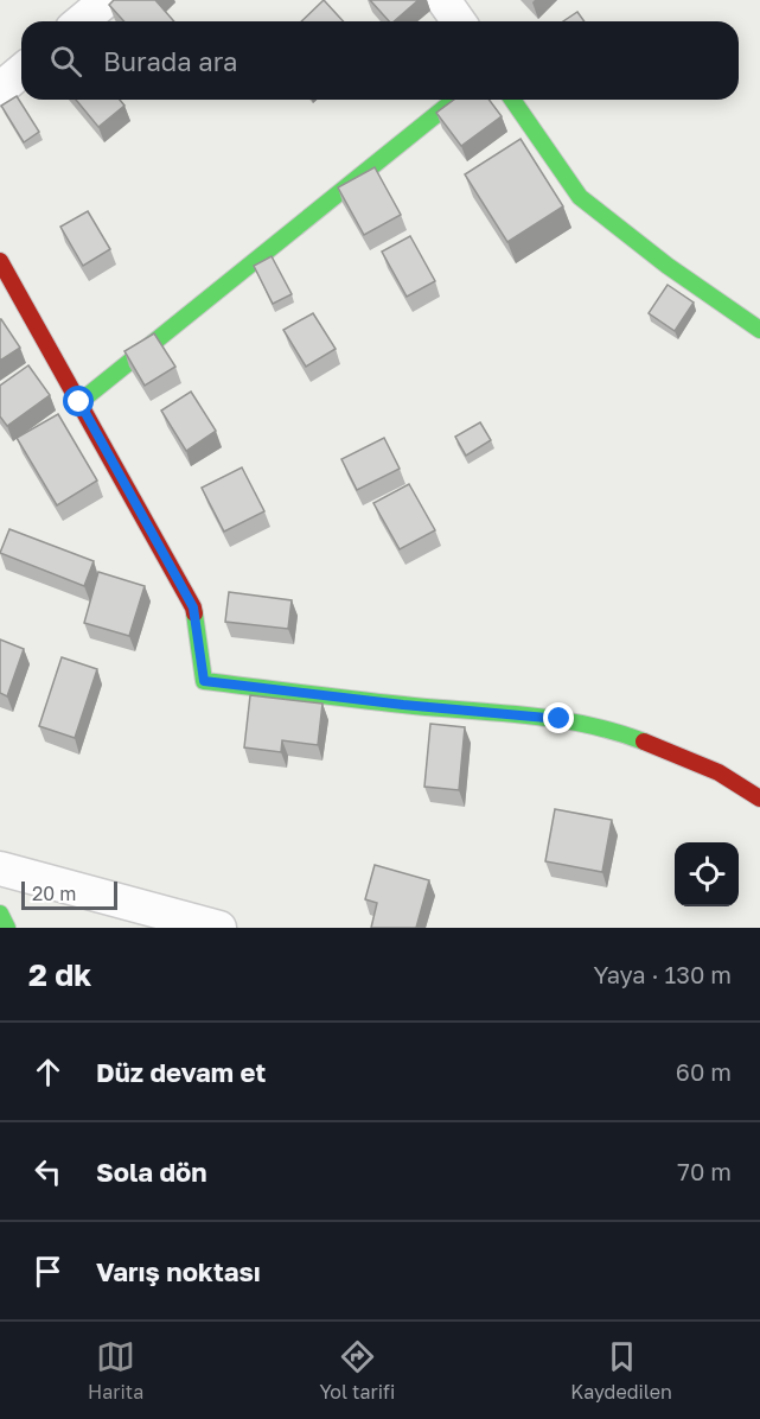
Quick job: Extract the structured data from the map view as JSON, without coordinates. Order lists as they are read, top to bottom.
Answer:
{
  "scale_bar": "20 m",
  "page": {
    "search": "Burada ara",
    "scale": "20 m",
    "heading": ["2 dk", "Yaya · 130 m"],
    "list": [
      ["Düz devam et", "60 m"],
      ["Sola dön", "70 m"],
      "Varış noktası"
    ],
    "nav": ["Harita", "Yol tarifi", "Kaydedilen"]
  }
}
